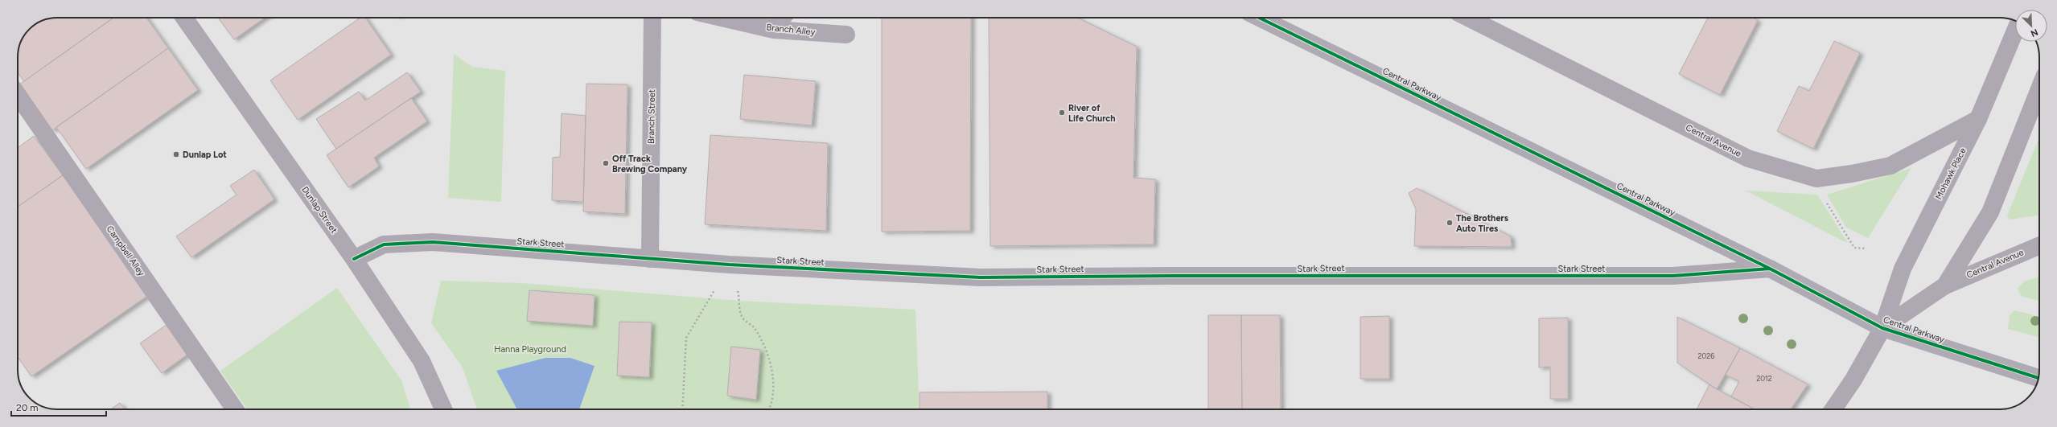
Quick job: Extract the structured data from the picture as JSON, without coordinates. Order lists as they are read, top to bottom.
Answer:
{
  "streets": {
    "main road": ["Central Parkway"],
    "street": [
      "Branch Alley",
      "Branch Street",
      "Central Avenue",
      "Mohawk Place",
      "Dunlap Street",
      "Stark Street",
      "Campbell Alley"
    ]
  },
  "crossings": [
    ["Central Parkway", "Mohawk Place"],
    ["Central Parkway", "Stark Street"],
    ["Branch Street", "Stark Street"],
    ["Central Avenue", "Mohawk Place"],
    ["Dunlap Street", "Stark Street"]
  ],
  "parks": ["Hanna Playground"],
  "places": [
    "River of Life Church",
    "Dunlap Lot",
    "Off Track Brewing Company",
    "The Brothers Auto Tires"
  ],
  "house_numbers": ["2026", "2012"],
  "scale_bar": "20 m",
  "north": "bottom right"
}
